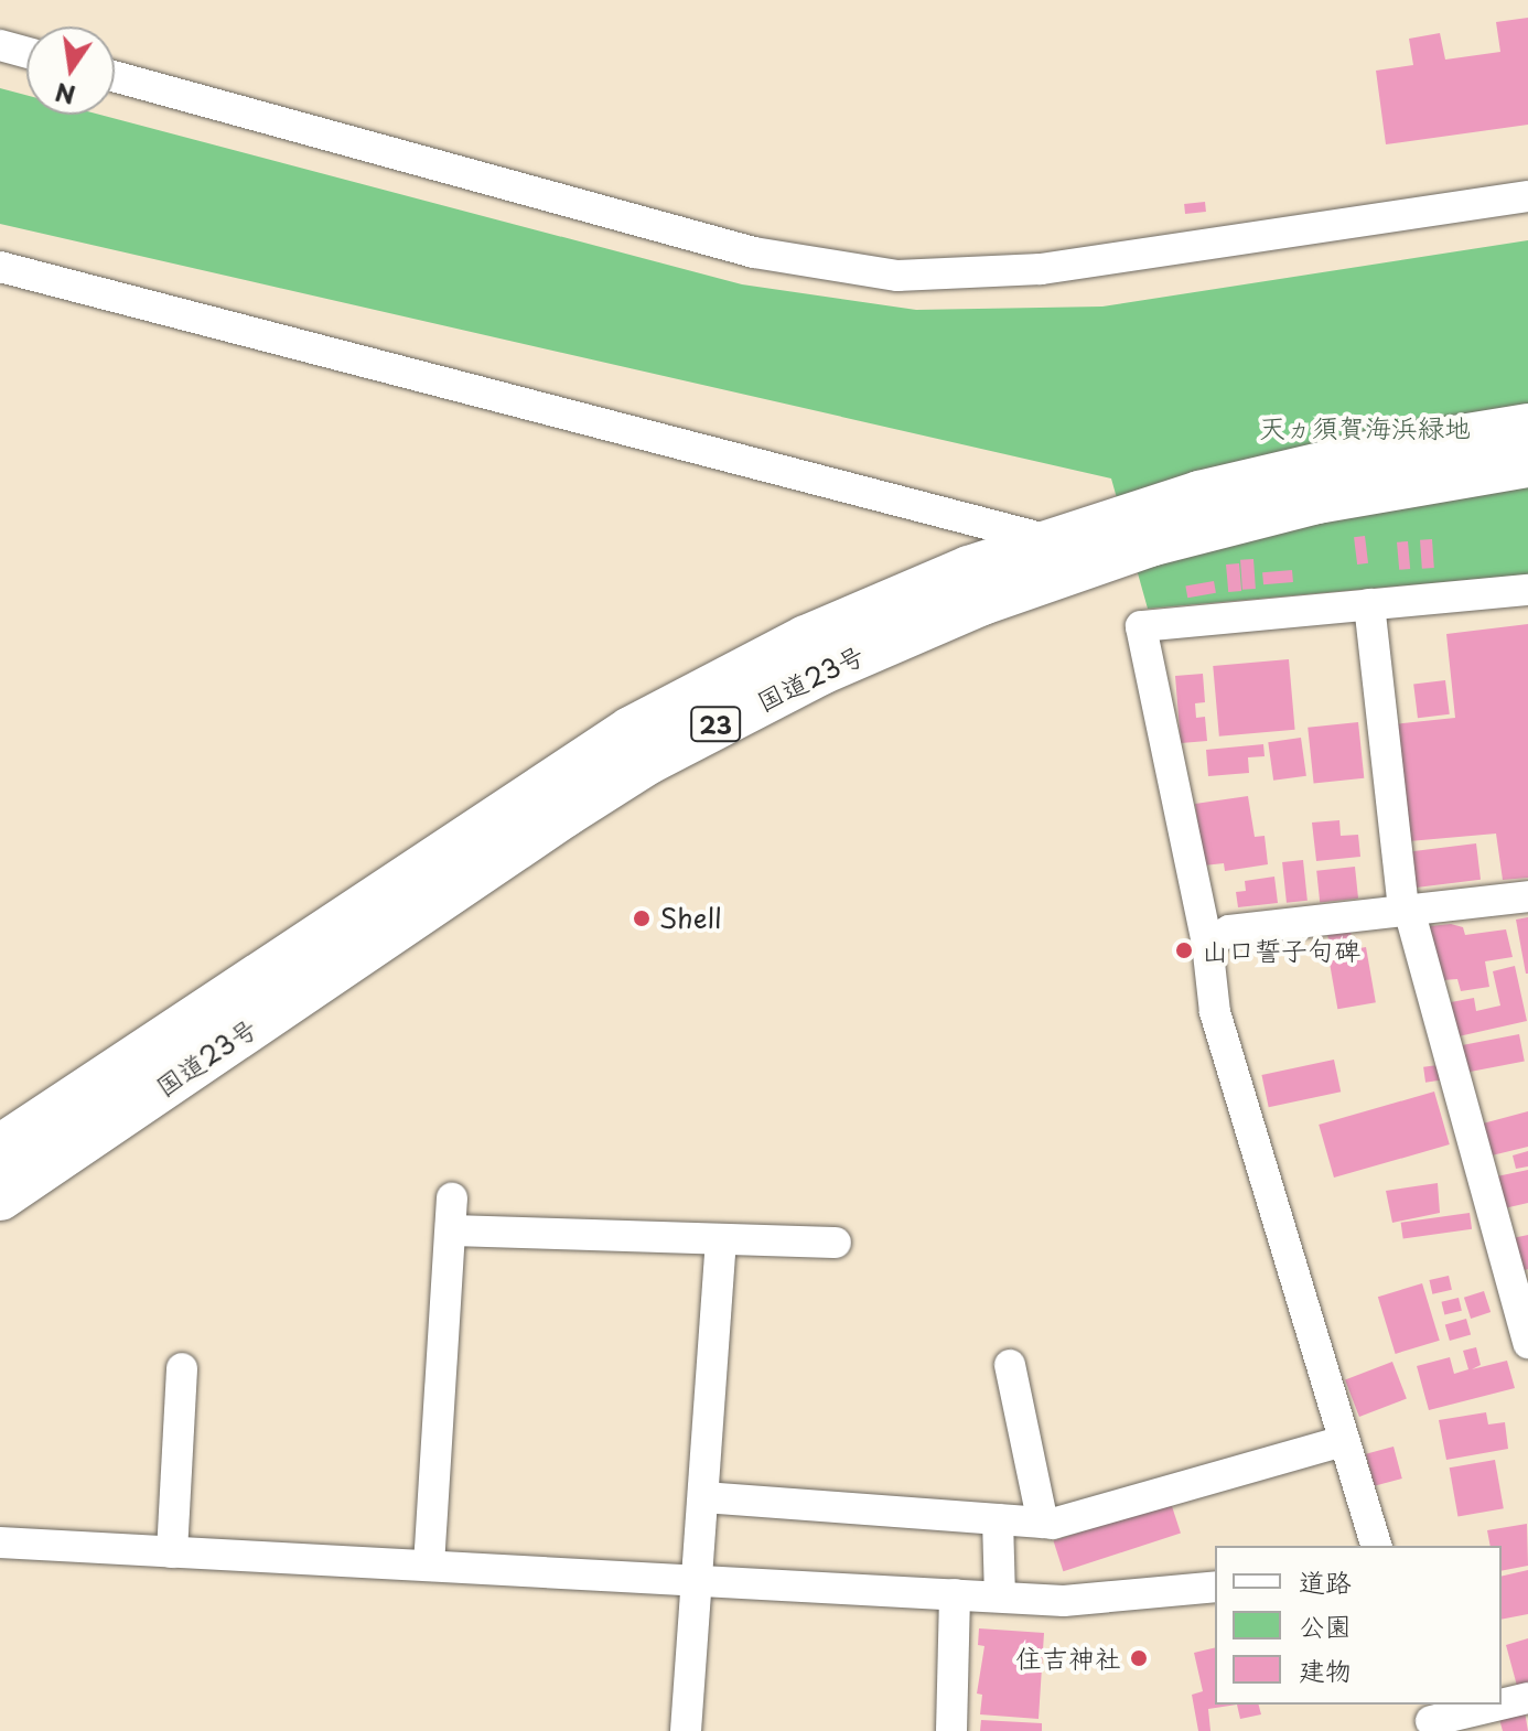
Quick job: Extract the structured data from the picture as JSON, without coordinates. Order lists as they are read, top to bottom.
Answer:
{
  "streets": {
    "highway": ["国道23号", "23"]
  },
  "parks": ["天ヵ須賀海浜緑地"],
  "places": ["Shell", "山口誓子句碑", "住吉神社"],
  "legend": ["道路", "公園", "建物"],
  "north": "bottom"
}
